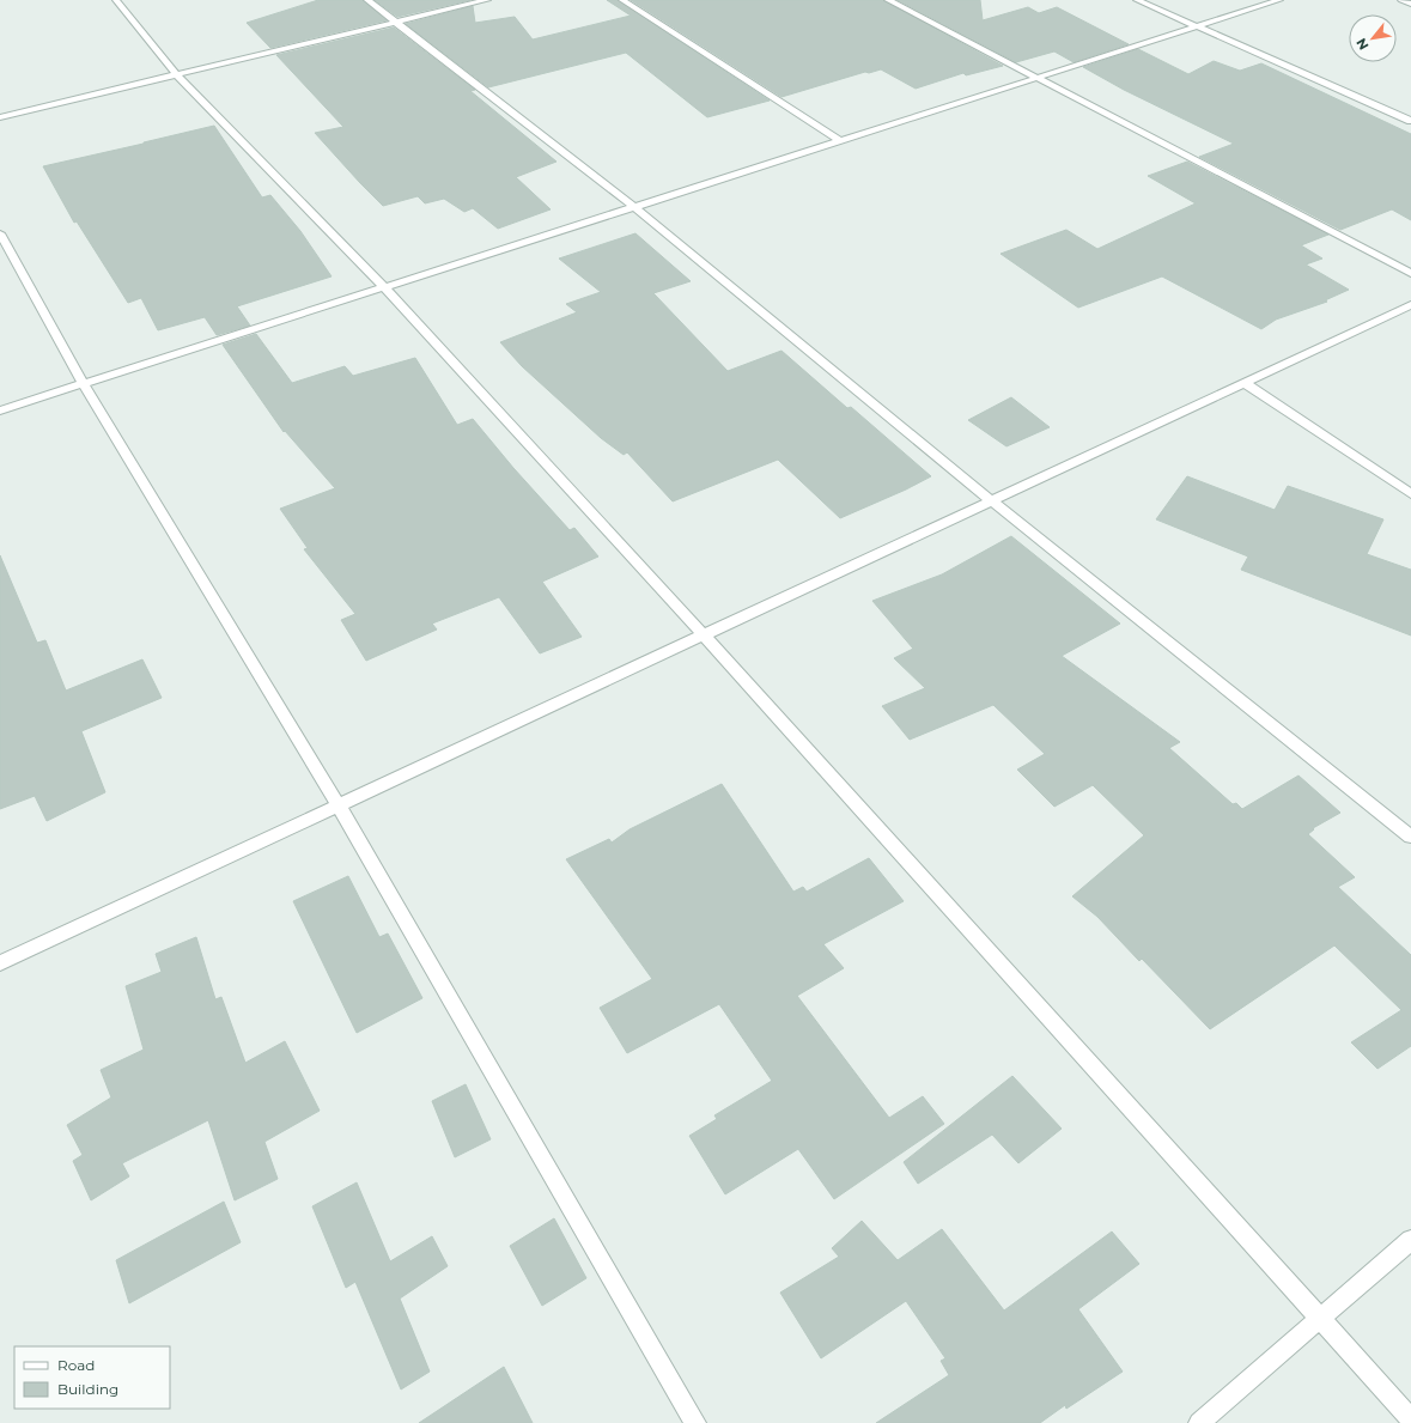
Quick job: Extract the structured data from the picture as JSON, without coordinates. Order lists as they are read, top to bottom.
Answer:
{
  "legend": ["Road", "Building"],
  "north": "bottom left"
}
